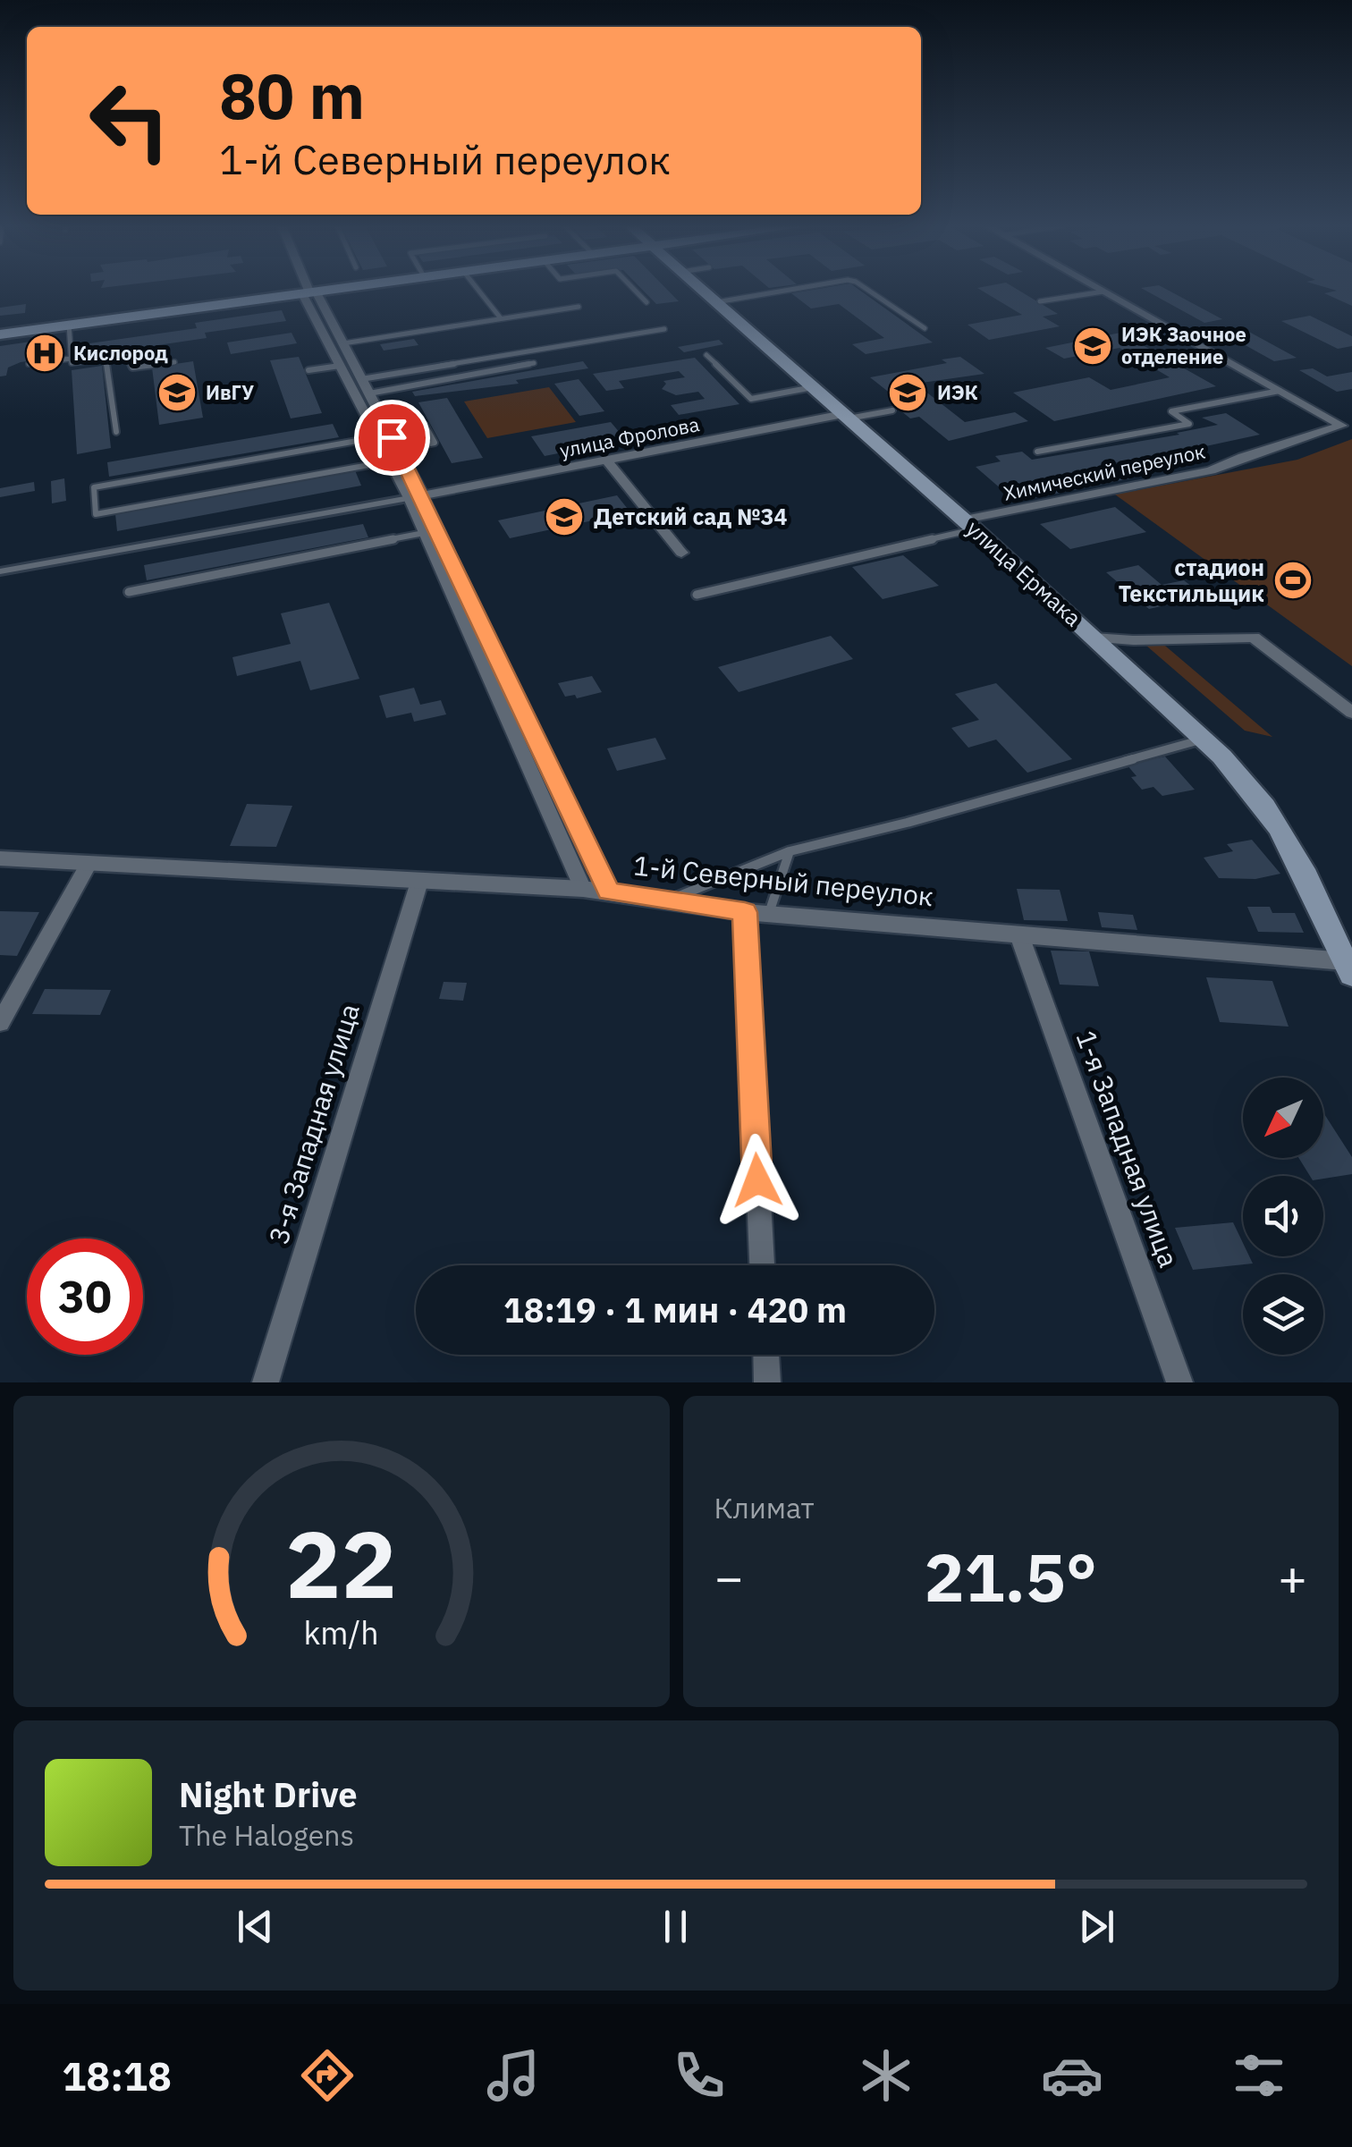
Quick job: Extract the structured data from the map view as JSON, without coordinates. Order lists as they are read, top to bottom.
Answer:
{
  "streets": {
    "main road": ["улица Ермака"],
    "street": [
      "улица Фролова",
      "Химический переулок",
      "1-й Северный переулок",
      "3-я Западная улица",
      "1-я Западная улица"
    ]
  },
  "crossings": [
    ["улица Фролова", "улица Ермака"],
    ["Химический переулок", "улица Ермака"],
    ["улица Ермака", "1-й Северный переулок"],
    ["1-й Северный переулок", "3-я Западная улица"],
    ["1-й Северный переулок", "1-я Западная улица"]
  ],
  "places": {
    "school or university": [
      "ИЭК Заочное отделение",
      "ИвГУ",
      "ИЭК",
      "Детский сад №34"
    ],
    "hospital": ["Кислород"],
    "sports": ["стадион Текстильщик"]
  },
  "north": "bottom left",
  "page": {
    "turn": ["80 m", "1-й Северный переулок"],
    "limit": "30",
    "trip": "18:19 · 1 мин · 420 m",
    "tile": "Климат",
    "heat": ["−", "21.5°", "+"],
    "song": ["Night Drive", "The Halogens"],
    "tabs": "18:18",
    "gauge": ["22", "km/h"]
  }
}
